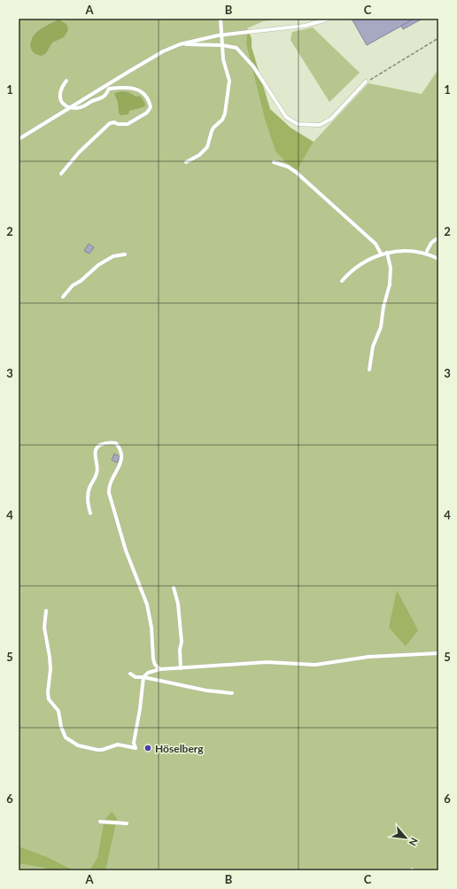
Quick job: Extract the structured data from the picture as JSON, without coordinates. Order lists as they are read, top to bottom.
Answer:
{
  "places": ["Höselberg"],
  "north": "bottom right",
  "grid": {
    "columns": ["A", "B", "C"],
    "rows": [
      "1",
      "2",
      "3",
      "4",
      "5",
      "6"
    ]
  }
}
